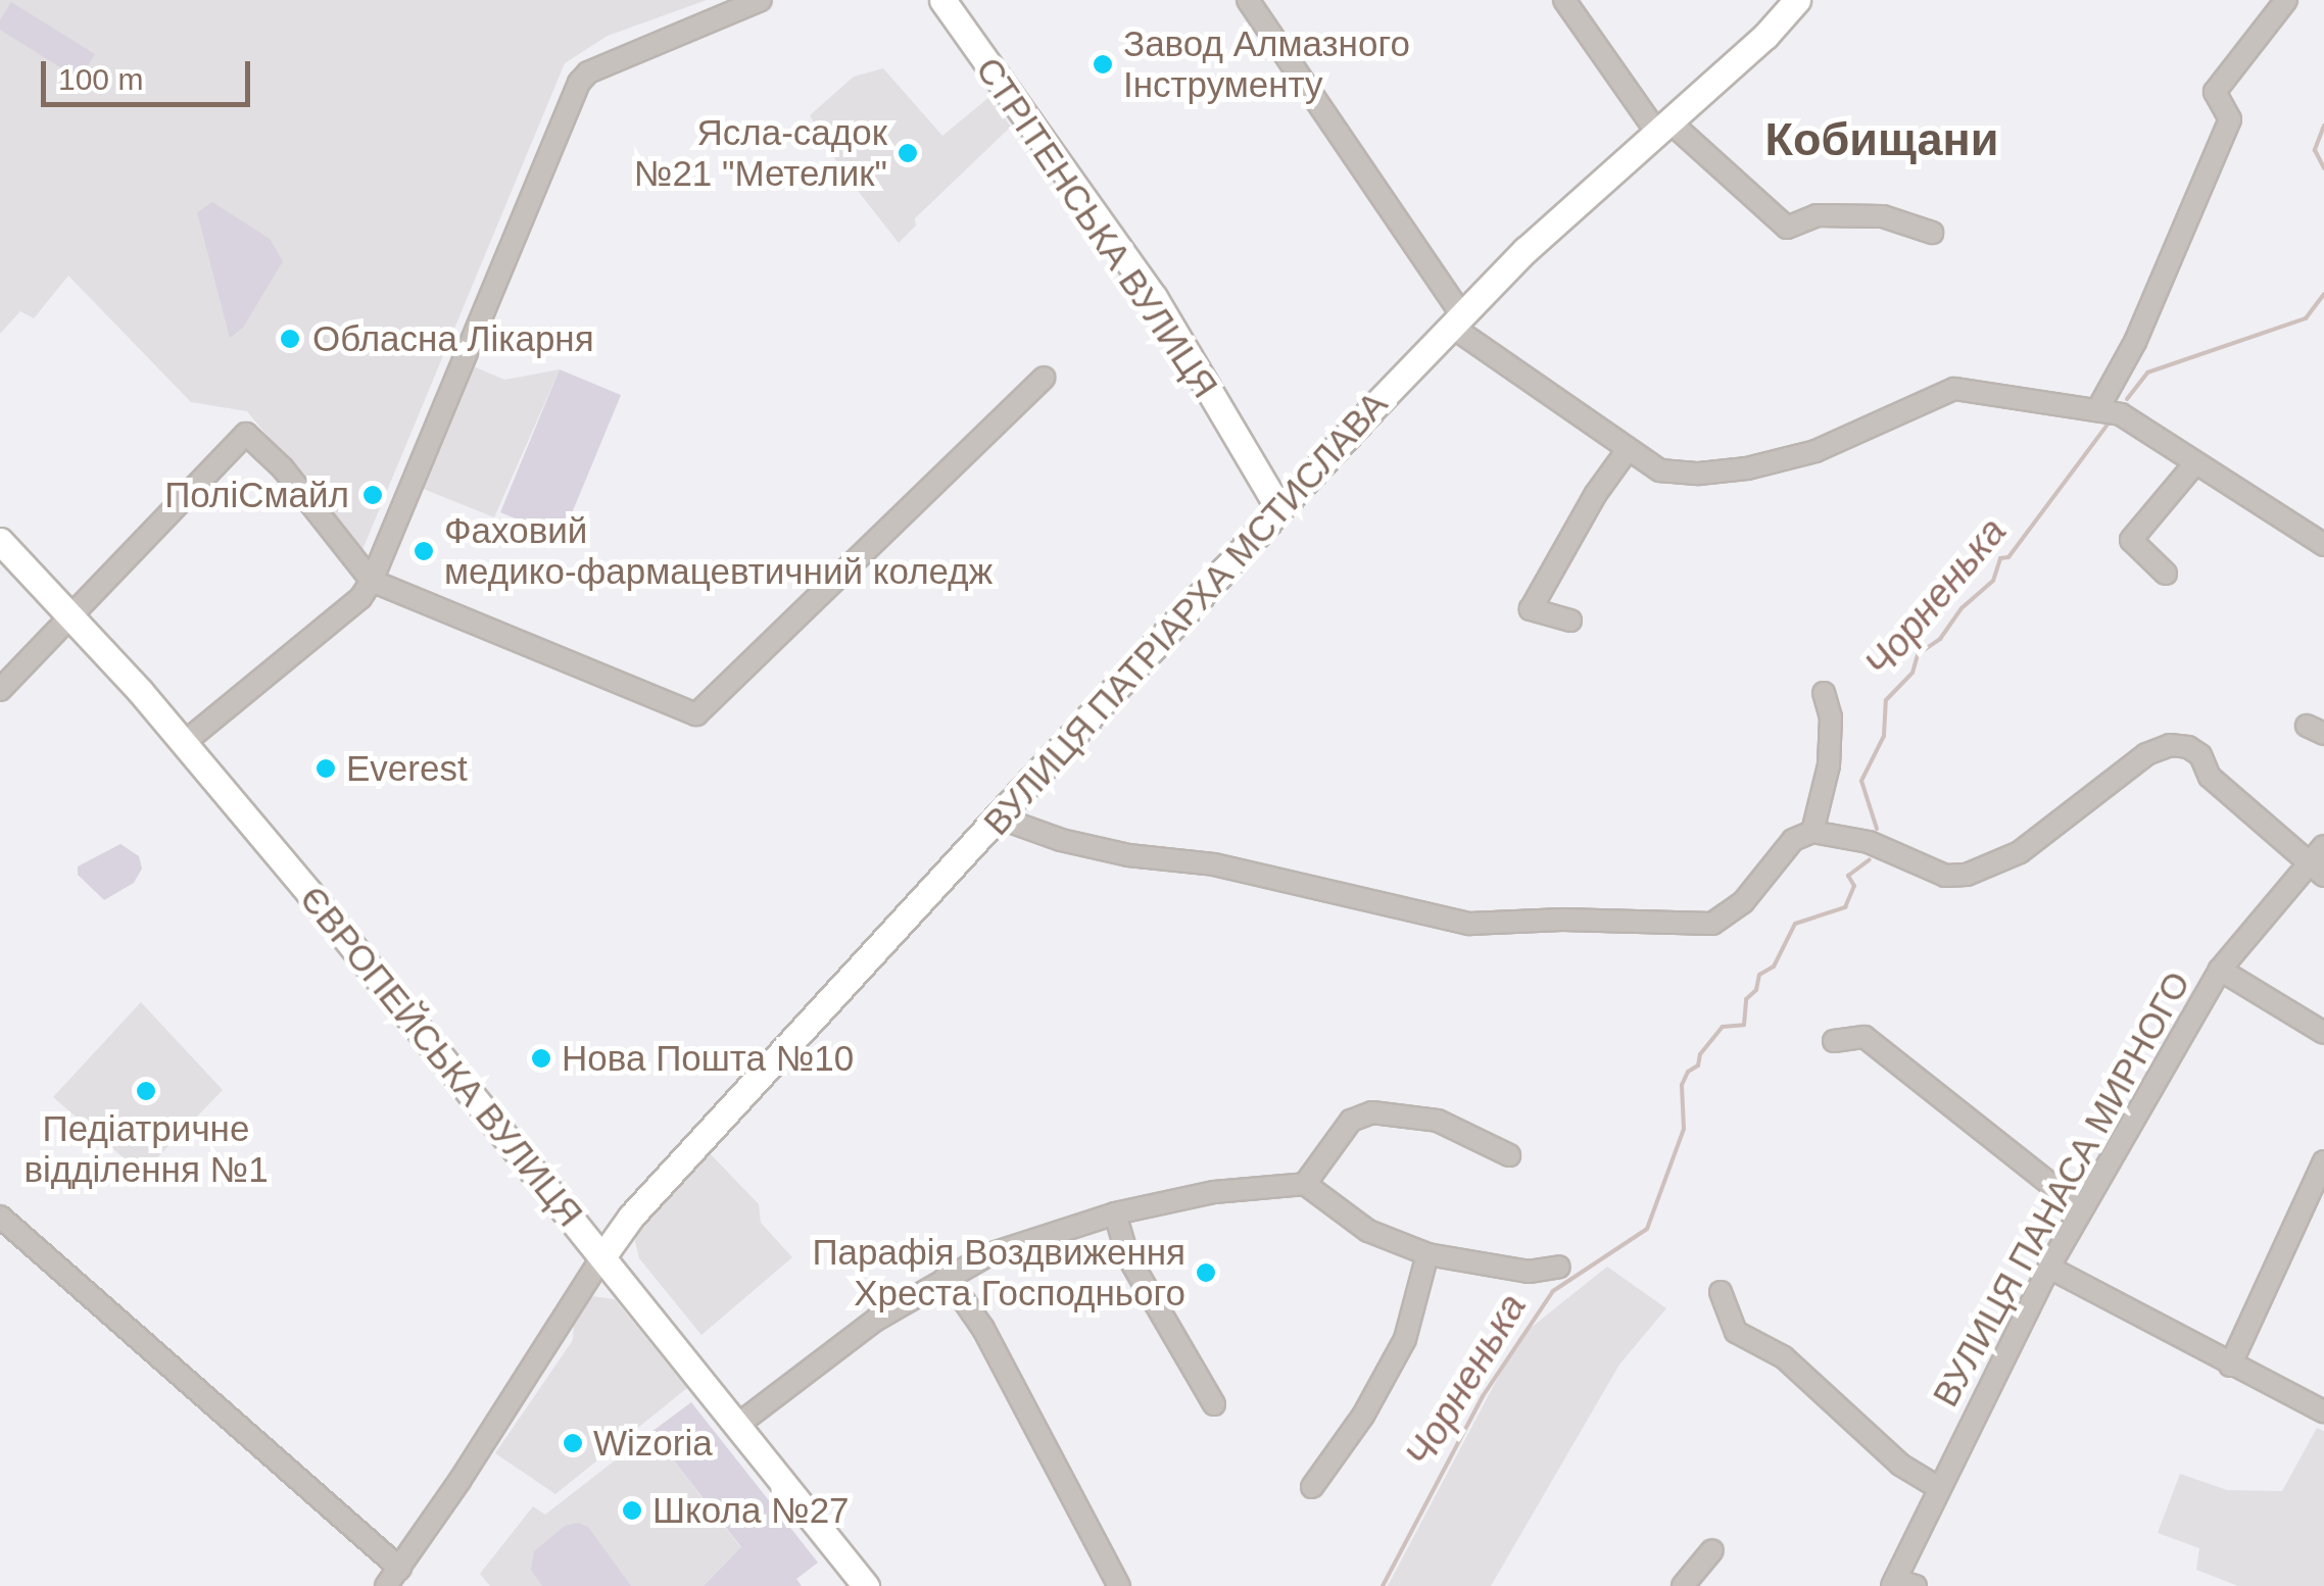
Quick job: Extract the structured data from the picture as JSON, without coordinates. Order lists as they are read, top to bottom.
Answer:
{
  "streets": {
    "main road": ["СТРІТЕНСЬКА ВУЛИЦЯ", "ВУЛИЦЯ ПАТРІАРХА МСТИСЛАВА", "ЄВРОПЕЙСЬКА ВУЛИЦЯ"],
    "street": ["ВУЛИЦЯ ПАНАСА МИРНОГО"]
  },
  "crossings": [
    ["СТРІТЕНСЬКА ВУЛИЦЯ", "ВУЛИЦЯ ПАТРІАРХА МСТИСЛАВА"],
    ["ВУЛИЦЯ ПАТРІАРХА МСТИСЛАВА", "ЄВРОПЕЙСЬКА ВУЛИЦЯ"]
  ],
  "districts": ["Кобищани"],
  "water": ["Чорненька"],
  "places": [
    "Завод Алмазного Інструменту",
    "Ясла-садок №21 \"Метелик\"",
    "Обласна Лікарня",
    "ПоліСмайл",
    "Фаховий медико-фармацевтичний коледж",
    "Everest",
    "Нова Пошта №10",
    "Педіатричне відділення №1",
    "Парафія Воздвиження Хреста Господнього",
    "Wizoria",
    "Школа №27"
  ],
  "scale_bar": "100 m"
}
